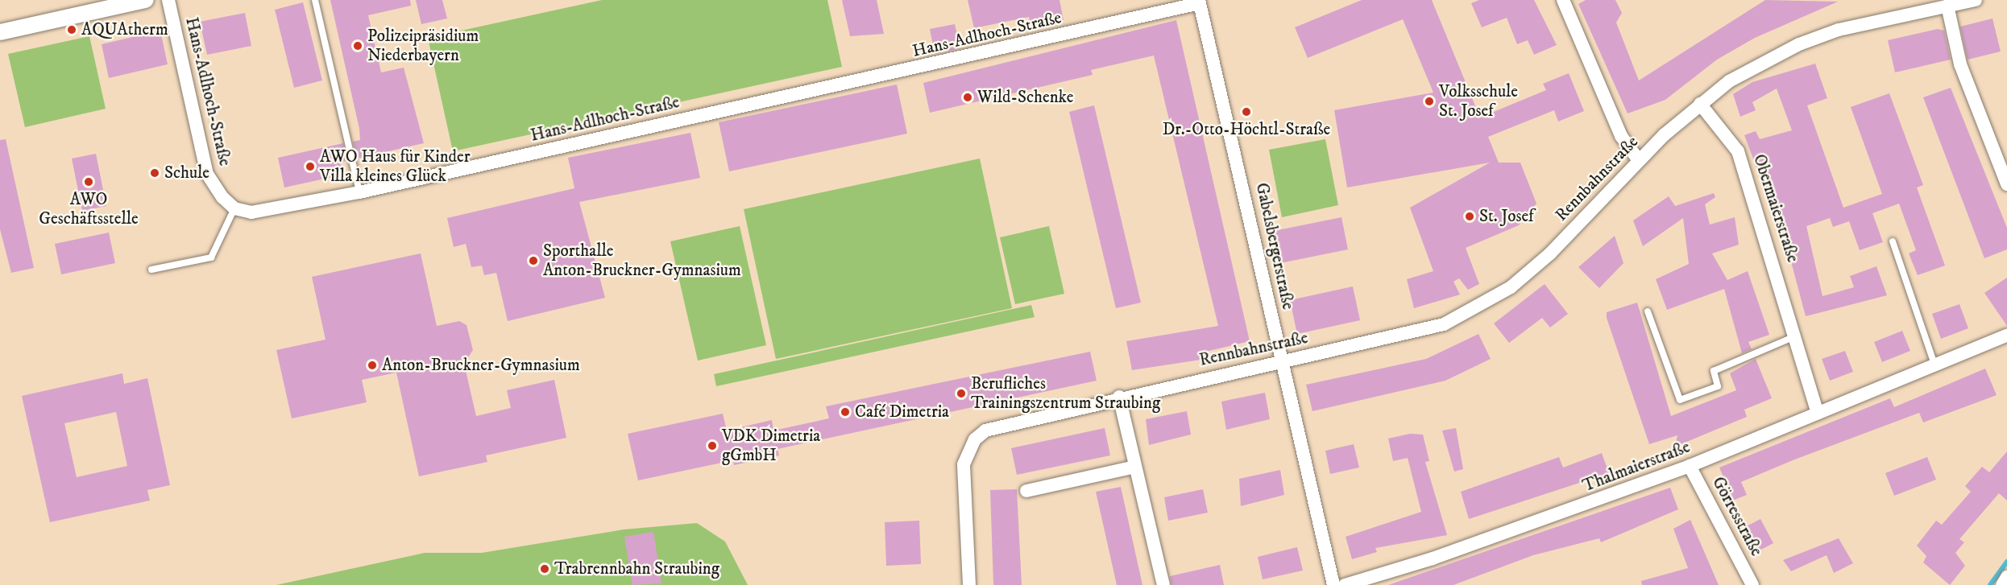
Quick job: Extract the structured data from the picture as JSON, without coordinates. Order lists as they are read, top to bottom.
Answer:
{
  "streets": {
    "street": [
      "Hans-Adlhoch-Straße",
      "Rennbahnstraße",
      "Obermaierstraße",
      "Gabelsbergerstraße",
      "Thalmaierstraße",
      "Görresstraße"
    ]
  },
  "crossings": [
    ["Hans-Adlhoch-Straße", "Gabelsbergerstraße"],
    ["Rennbahnstraße", "Obermaierstraße"],
    ["Rennbahnstraße", "Gabelsbergerstraße"],
    ["Obermaierstraße", "Thalmaierstraße"],
    ["Thalmaierstraße", "Görresstraße"]
  ],
  "places": [
    "AQUAtherm",
    "Polizeipräsidium Niederbayern",
    "Wild-Schenke",
    "Volksschule St. Josef",
    "Dr.-Otto-Höchtl-Straße",
    "AWO Haus für Kinder Villa kleines Glück",
    "Schule",
    "AWO Geschäftsstelle",
    "St. Josef",
    "Sporthalle Anton-Bruckner-Gymnasium",
    "Anton-Bruckner-Gymnasium",
    "Berufliches Trainingszentrum Straubing",
    "Café Dimetria",
    "VDK Dimetria gGmbH",
    "Trabrennbahn Straubing"
  ]
}
